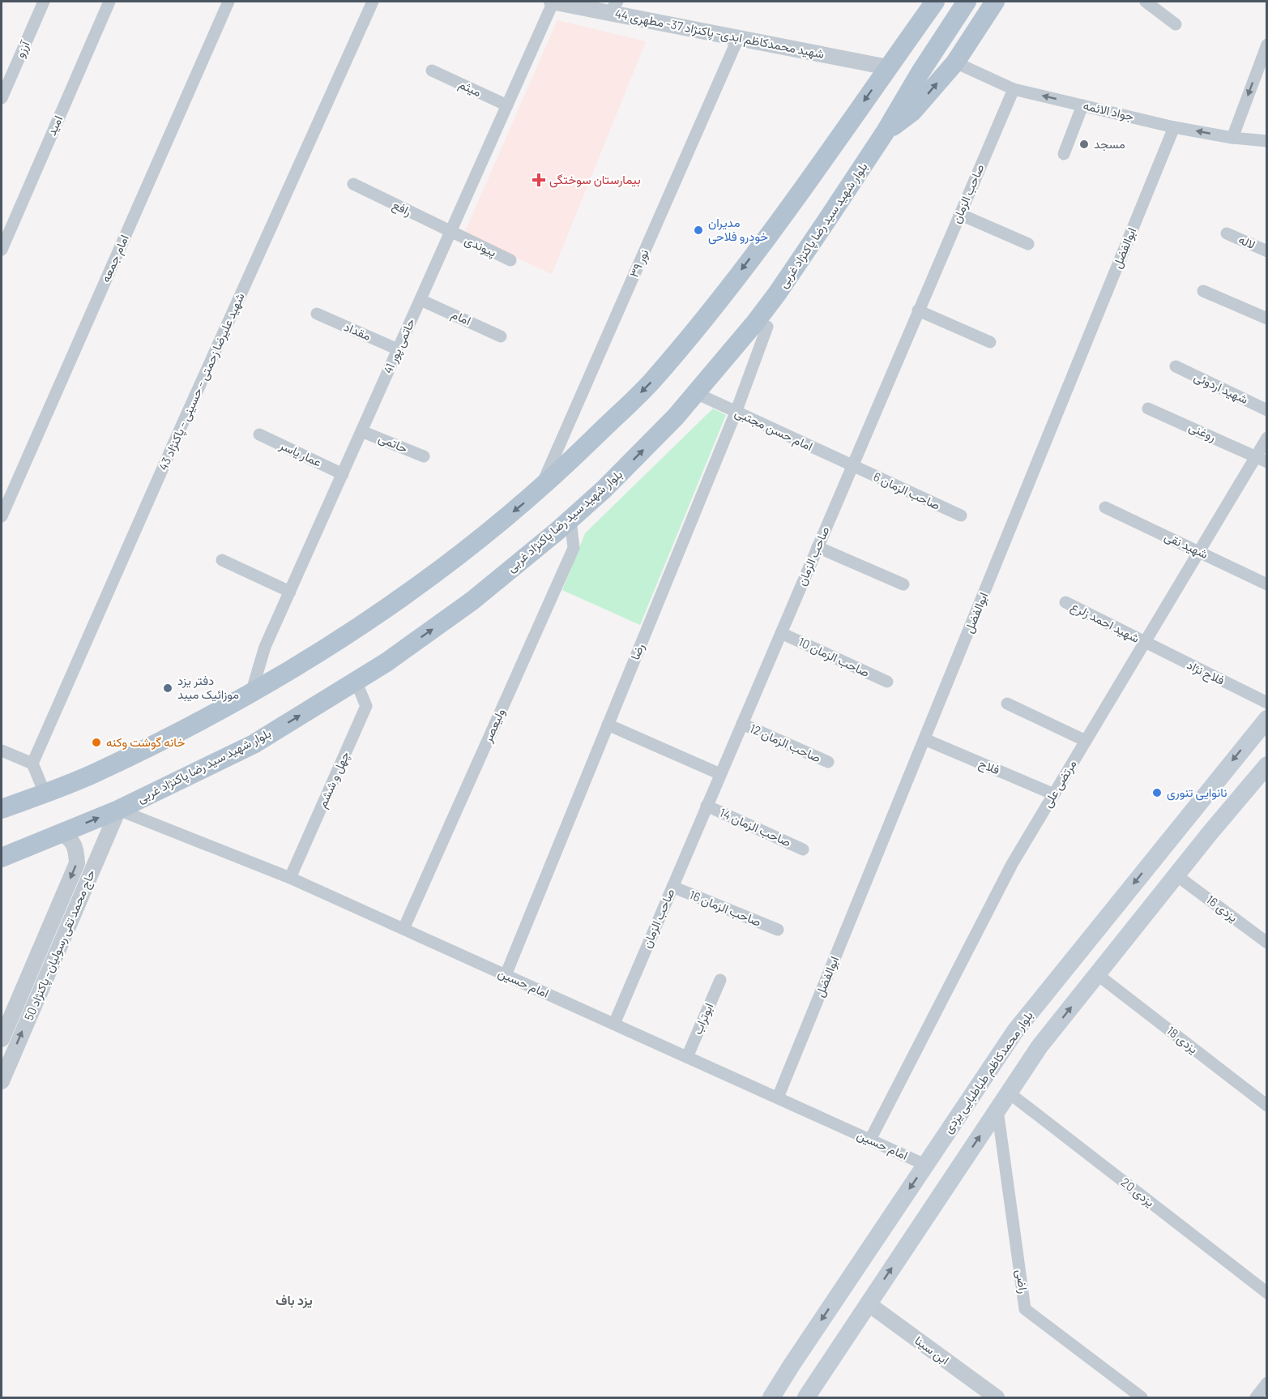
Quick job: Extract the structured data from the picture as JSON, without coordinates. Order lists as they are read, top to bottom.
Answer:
{
  "streets": {
    "main road": ["بلوار شهید سید رضا پاکنژاد غربی", "بلوار محمدکاظم طباطبایی یزدی"],
    "street": [
      "شهید محمدکاظم ابدی- پاکنژاد 37- مطهری 44",
      "آرزو",
      "میثم",
      "جواد الائمه",
      "امید",
      "صاحب الزمان",
      "رافع",
      "لاله",
      "پیوندی",
      "ابوالفضل",
      "امام جمعه",
      "نور ۳۹",
      "امام",
      "مقداد",
      "حاتمی پور 41",
      "شهید علیرضا زحمتی - حسینی - پاکنژاد 43",
      "شهید اردوئی",
      "امام حسن مجتبی",
      "روغنی",
      "حاتمی",
      "عمار یاسر",
      "صاحب الزمان 6",
      "شهید نقی",
      "شهید احمد زلرع",
      "رضا",
      "صاحب الزمان 10",
      "فلاح نژاد",
      "ولیعصر",
      "صاحب الزمان 12",
      "فلاح",
      "چهل و ششم",
      "مرتضی علی",
      "صاحب الزمان 14",
      "صاحب الزمان 16",
      "یزدی 16",
      "حاج محمد تقی رسولیان- پاکنژاد 50",
      "امام حسین",
      "ابوتراب",
      "یزدی 18",
      "یزدی 20",
      "راضی",
      "ابن سینا"
    ]
  },
  "crossings": [
    ["شهید محمدکاظم ابدی- پاکنژاد 37- مطهری 44", "نور ۳۹"],
    ["شهید محمدکاظم ابدی- پاکنژاد 37- مطهری 44", "حاتمی پور 41"],
    ["میثم", "حاتمی پور 41"],
    ["جواد الائمه", "صاحب الزمان"],
    ["جواد الائمه", "ابوالفضل"],
    ["صاحب الزمان", "امام حسن مجتبی"],
    ["صاحب الزمان", "صاحب الزمان 6"],
    ["صاحب الزمان", "صاحب الزمان 10"],
    ["صاحب الزمان", "صاحب الزمان 12"],
    ["صاحب الزمان", "صاحب الزمان 14"],
    ["صاحب الزمان", "صاحب الزمان 16"],
    ["صاحب الزمان", "امام حسین"],
    ["رافع", "پیوندی"],
    ["رافع", "حاتمی پور 41"],
    ["بلوار شهید سید رضا پاکنژاد غربی", "امام حسن مجتبی"],
    ["بلوار شهید سید رضا پاکنژاد غربی", "ولیعصر"],
    ["بلوار شهید سید رضا پاکنژاد غربی", "چهل و ششم"],
    ["بلوار شهید سید رضا پاکنژاد غربی", "حاج محمد تقی رسولیان- پاکنژاد 50"],
    ["بلوار شهید سید رضا پاکنژاد غربی", "امام حسین"],
    ["پیوندی", "حاتمی پور 41"],
    ["ابوالفضل", "فلاح"],
    ["ابوالفضل", "امام حسین"],
    ["امام", "حاتمی پور 41"],
    ["مقداد", "حاتمی پور 41"],
    ["حاتمی پور 41", "حاتمی"],
    ["حاتمی پور 41", "عمار یاسر"],
    ["امام حسن مجتبی", "صاحب الزمان 6"],
    ["امام حسن مجتبی", "رضا"],
    ["روغنی", "مرتضی علی"],
    ["شهید نقی", "مرتضی علی"],
    ["شهید احمد زلرع", "فلاح نژاد"],
    ["شهید احمد زلرع", "مرتضی علی"],
    ["رضا", "امام حسین"],
    ["فلاح نژاد", "مرتضی علی"],
    ["ولیعصر", "امام حسین"],
    ["فلاح", "مرتضی علی"],
    ["چهل و ششم", "امام حسین"],
    ["مرتضی علی", "امام حسین"],
    ["حاج محمد تقی رسولیان- پاکنژاد 50", "امام حسین"],
    ["امام حسین", "ابوتراب"],
    ["امام حسین", "بلوار محمدکاظم طباطبایی یزدی"]
  ],
  "one_way": ["جواد الائمه"],
  "districts": ["یزد باف"],
  "places": {
    "other": [
      "مسجد",
      "مدیران خودرو فلاحی",
      "دفتر یزد موزائیک میبد",
      "خانه گوشت وکنه",
      "نانوایی تنوری"
    ],
    "health": ["بیمارستان سوختگی"]
  }
}
